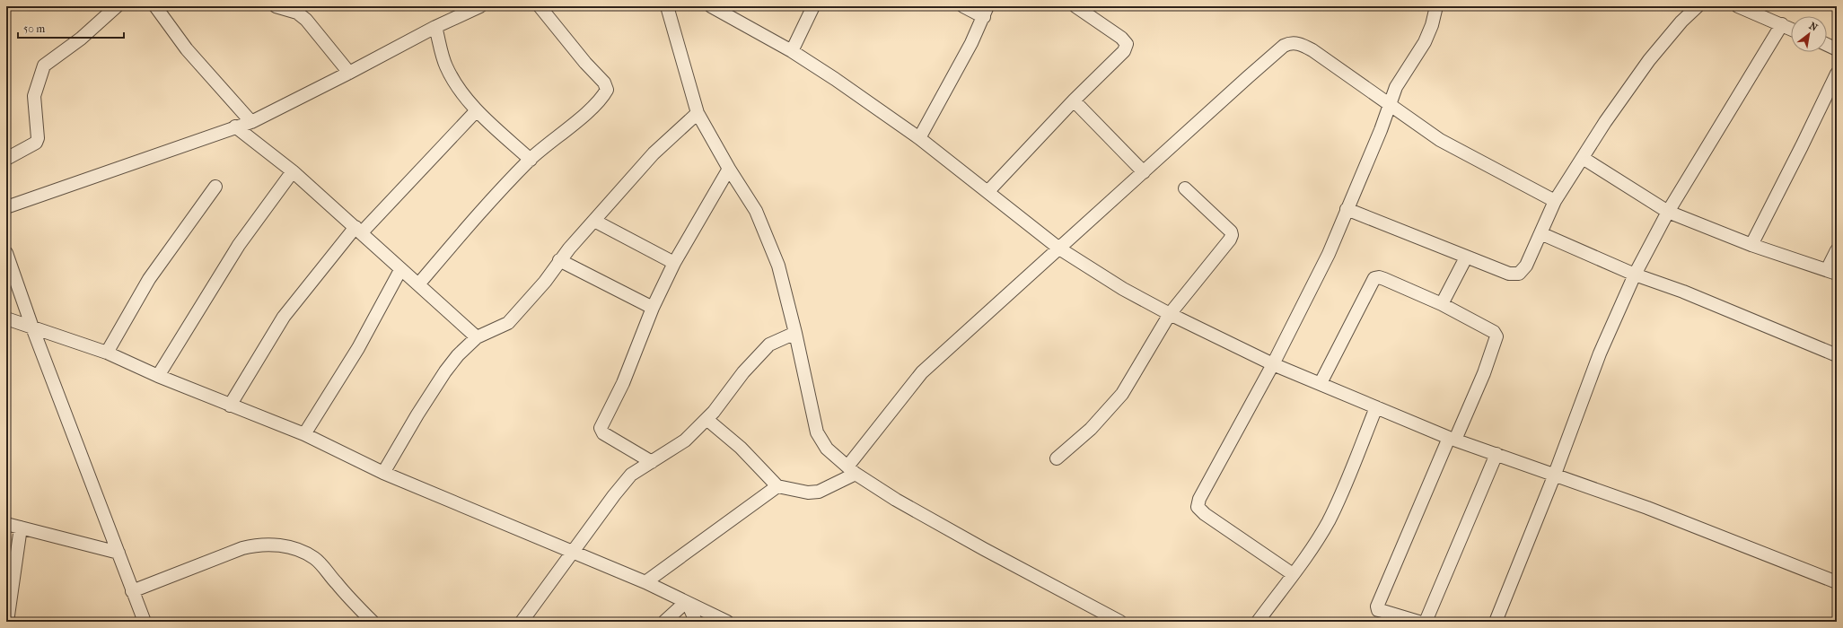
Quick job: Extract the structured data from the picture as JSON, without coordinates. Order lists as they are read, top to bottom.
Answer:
{
  "scale_bar": "50 m",
  "north": "top right"
}
